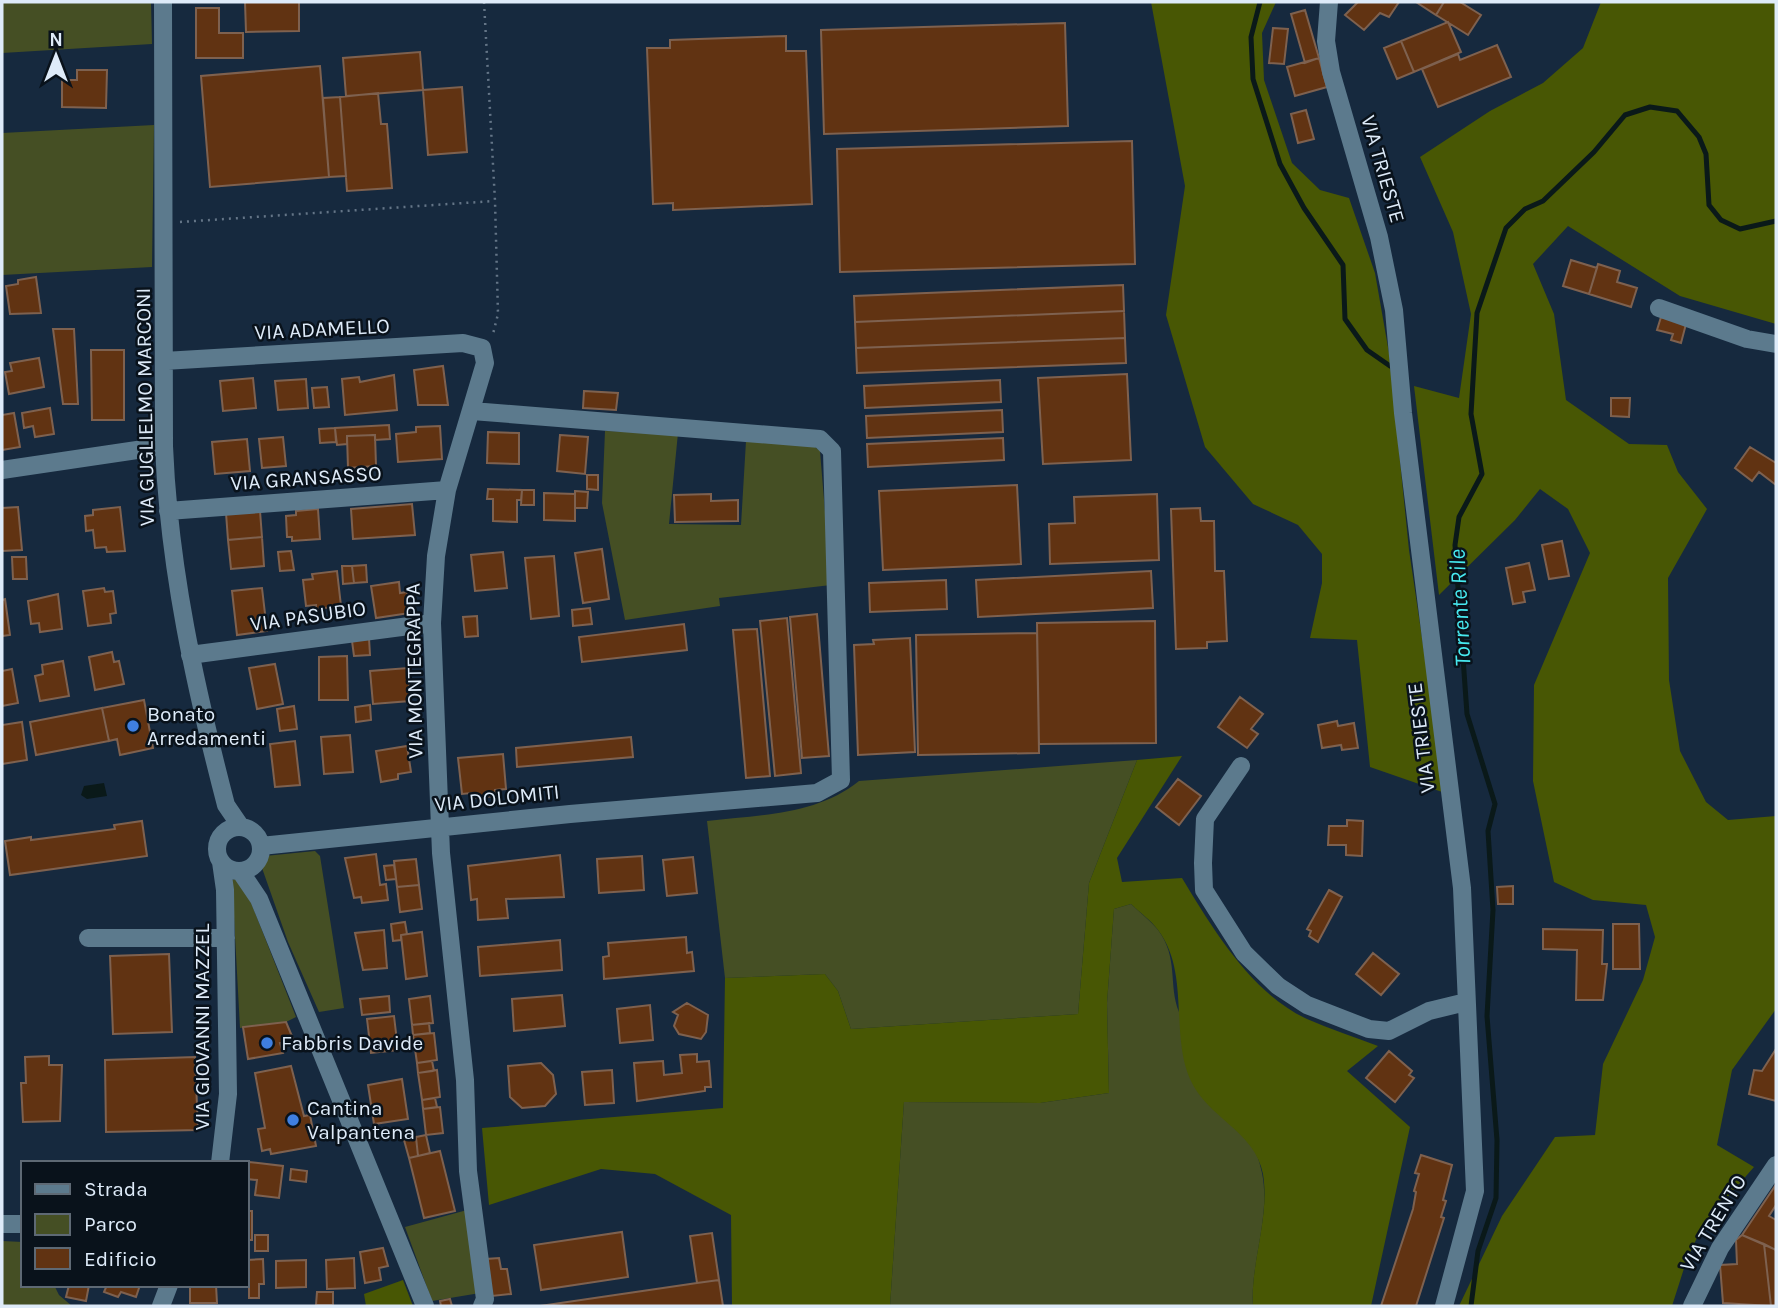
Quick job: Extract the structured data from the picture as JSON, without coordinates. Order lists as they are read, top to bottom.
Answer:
{
  "streets": {
    "street": [
      "VIA TRIESTE",
      "VIA ADAMELLO",
      "VIA GUGLIELMO MARCONI",
      "VIA GRANSASSO",
      "VIA PASUBIO",
      "VIA MONTEGRAPPA",
      "VIA DOLOMITI",
      "VIA GIOVANNI MAZZEL",
      "VIA TRENTO"
    ]
  },
  "crossings": [
    ["VIA ADAMELLO", "VIA GUGLIELMO MARCONI"],
    ["VIA ADAMELLO", "VIA MONTEGRAPPA"],
    ["VIA GUGLIELMO MARCONI", "VIA GRANSASSO"],
    ["VIA GUGLIELMO MARCONI", "VIA PASUBIO"],
    ["VIA GUGLIELMO MARCONI", "VIA DOLOMITI"],
    ["VIA GUGLIELMO MARCONI", "VIA GIOVANNI MAZZEL"],
    ["VIA GRANSASSO", "VIA MONTEGRAPPA"],
    ["VIA PASUBIO", "VIA MONTEGRAPPA"],
    ["VIA MONTEGRAPPA", "VIA DOLOMITI"],
    ["VIA DOLOMITI", "VIA GIOVANNI MAZZEL"]
  ],
  "water": ["Torrente Rile"],
  "places": ["Bonato Arredamenti", "Fabbris Davide", "Cantina Valpantena"],
  "legend": ["Strada", "Parco", "Edificio"],
  "north": "top"
}
